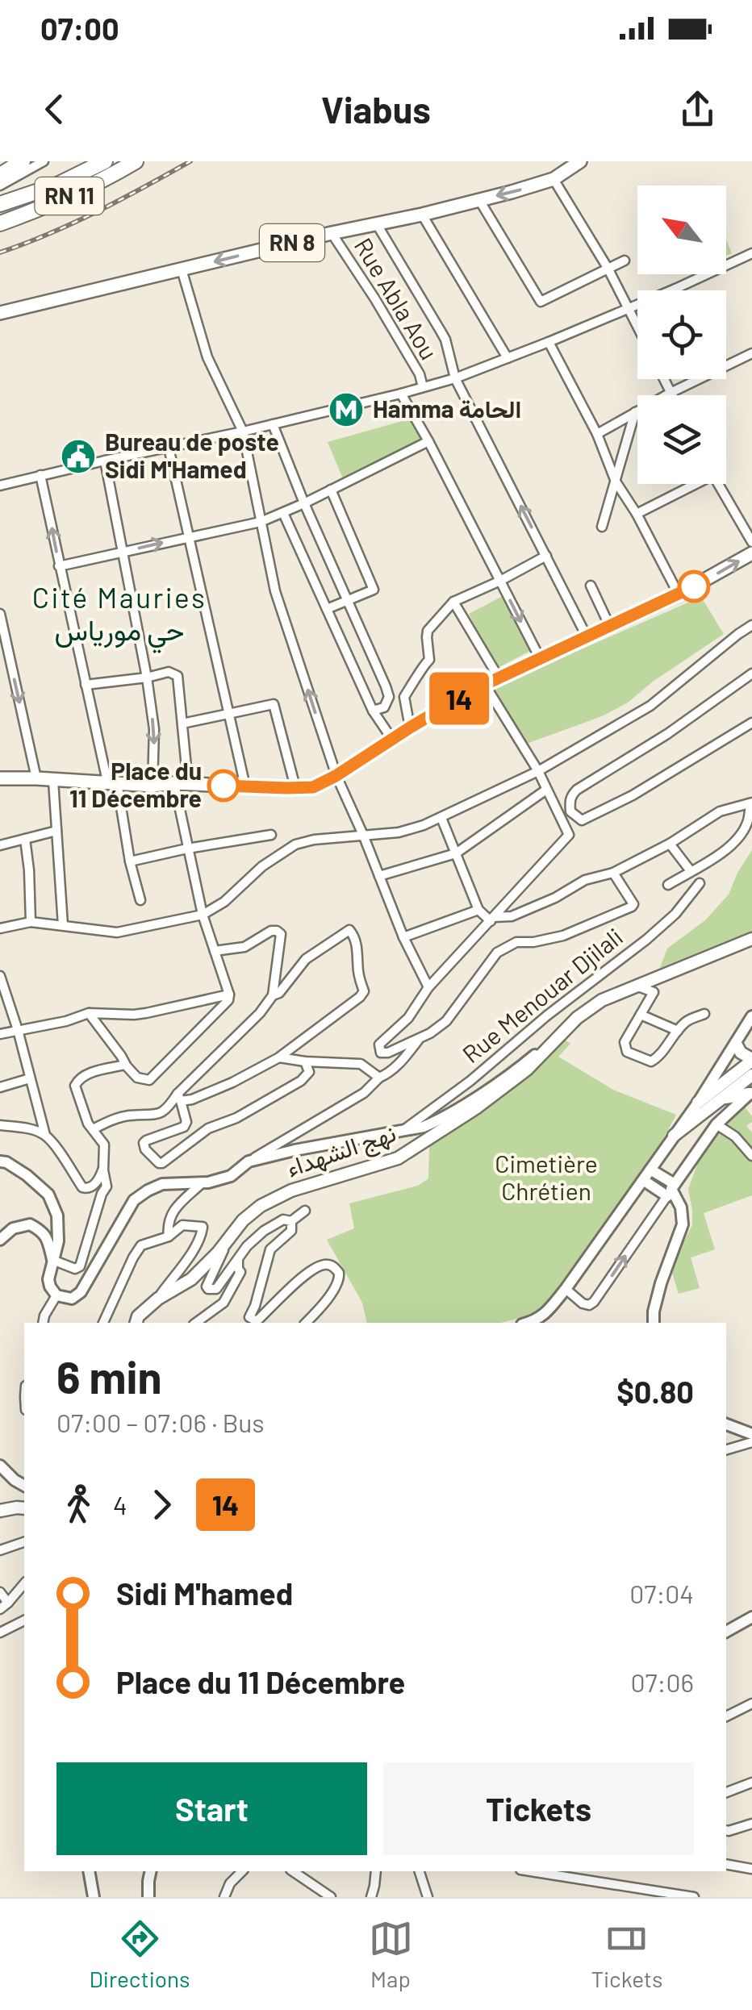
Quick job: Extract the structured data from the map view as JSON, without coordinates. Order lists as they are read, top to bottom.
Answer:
{
  "streets": {
    "highway": ["RN 11"],
    "main road": ["RN 8", "نهج الشهداء"],
    "street": ["Rue Abla Aou", "Rue Menouar Djilali"]
  },
  "crossings": [
    ["RN 8", "Rue Abla Aou"]
  ],
  "districts": ["Cité Mauries حي مورياس"],
  "parks": ["Cimetière Chrétien"],
  "places": {
    "metro station": ["Hamma الحامة"],
    "public building": ["Bureau de poste Sidi M'Hamed"],
    "other": ["Place du 11 Décembre"]
  },
  "lines": ["bus line 14"],
  "north": "top left",
  "page": {
    "status": "07:00",
    "header": "Viabus",
    "on_map": "14",
    "heading": ["6 min", "07:00 – 07:06 · Bus", "$0.80"],
    "legs": ["4", "14"],
    "list": [
      {
        "name": "Sidi M'hamed",
        "value": "07:04"
      },
      {
        "name": "Place du 11 Décembre",
        "value": "07:06"
      }
    ],
    "buttons": ["Start", "Tickets"],
    "tabs": ["Directions", "Map", "Tickets"]
  }
}
